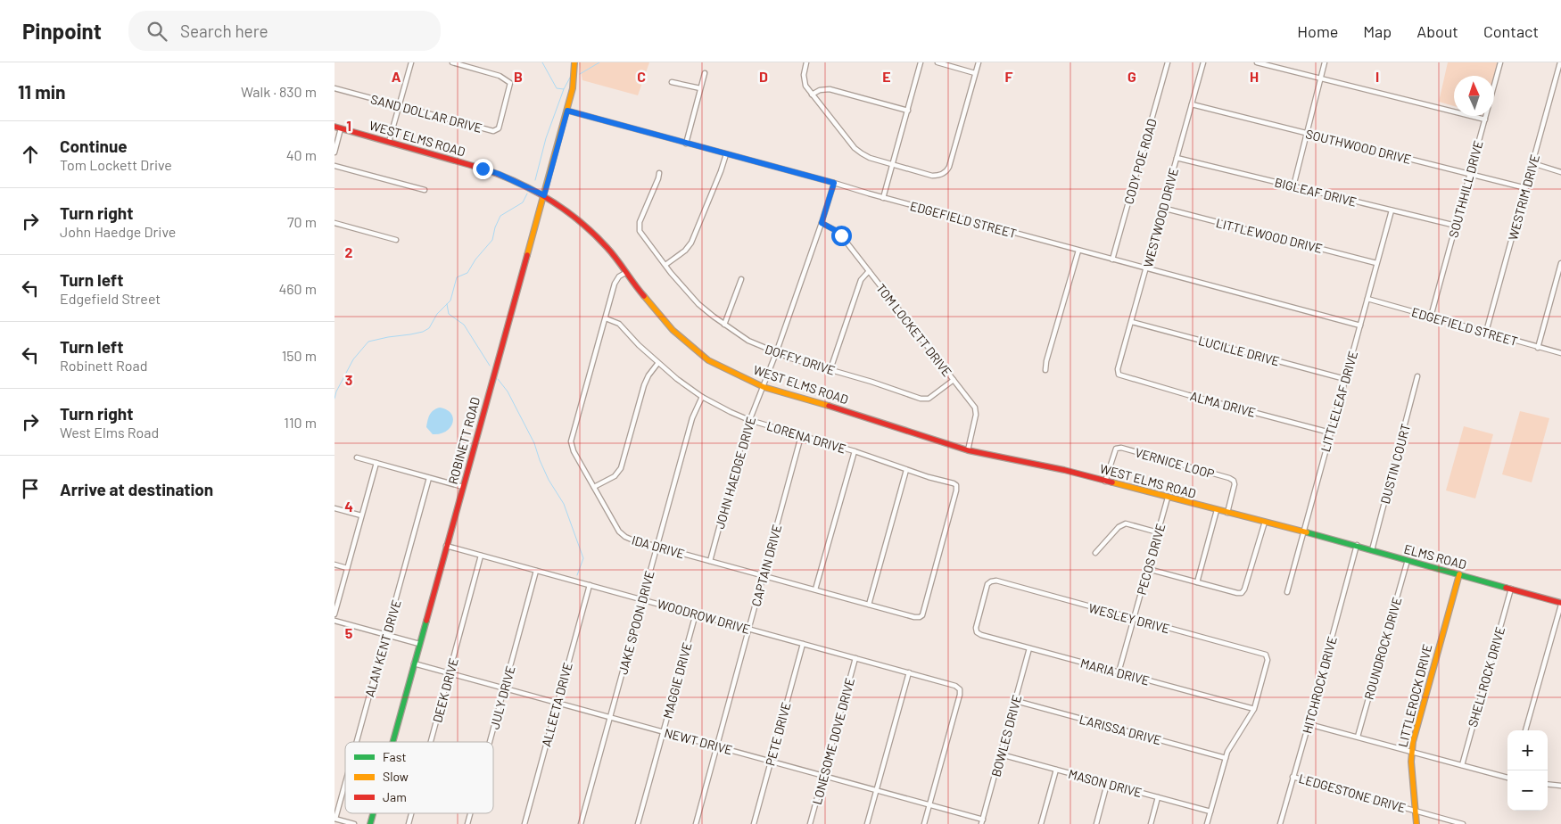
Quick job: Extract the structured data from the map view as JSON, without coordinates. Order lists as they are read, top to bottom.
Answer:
{
  "streets": {
    "main road": [
      "WEST ELMS ROAD",
      "ROBINETT ROAD",
      "ELMS ROAD",
      "LITTLEROCK DRIVE"
    ],
    "street": [
      "SAND DOLLAR DRIVE",
      "SOUTHWOOD DRIVE",
      "CODY POE ROAD",
      "SOUTHHILL DRIVE",
      "BIGLEAF DRIVE",
      "WESTRIM DRIVE",
      "WESTWOOD DRIVE",
      "EDGEFIELD STREET",
      "LITTLEWOOD DRIVE",
      "TOM LOCKETT DRIVE",
      "LUCILLE DRIVE",
      "DOFFY DRIVE",
      "LITTLELEAF DRIVE",
      "ALMA DRIVE",
      "LORENA DRIVE",
      "VERNICE LOOP",
      "DUSTIN COURT",
      "JOHN HAEDGE DRIVE",
      "IDA DRIVE",
      "PECOS DRIVE",
      "CAPTAIN DRIVE",
      "WOODROW DRIVE",
      "WESLEY DRIVE",
      "JAKE SPOON DRIVE",
      "ALAN KENT DRIVE",
      "ROUNDROCK DRIVE",
      "MARIA DRIVE",
      "SHELLROCK DRIVE",
      "MAGGIE DRIVE",
      "HITCHROCK DRIVE",
      "DEEK DRIVE",
      "JULY DRIVE",
      "ALLEETA DRIVE",
      "LARISSA DRIVE",
      "PETE DRIVE",
      "BOWLES DRIVE",
      "NEWT DRIVE",
      "LONESOME DOVE DRIVE",
      "MASON DRIVE",
      "LEDGESTONE DRIVE"
    ]
  },
  "crossings": [
    ["WEST ELMS ROAD", "TOM LOCKETT DRIVE"],
    ["WEST ELMS ROAD", "LITTLELEAF DRIVE"],
    ["WEST ELMS ROAD", "ROBINETT ROAD"],
    ["WEST ELMS ROAD", "VERNICE LOOP"],
    ["WEST ELMS ROAD", "JOHN HAEDGE DRIVE"],
    ["WEST ELMS ROAD", "IDA DRIVE"],
    ["WEST ELMS ROAD", "ELMS ROAD"],
    ["WEST ELMS ROAD", "PECOS DRIVE"],
    ["SOUTHWOOD DRIVE", "SOUTHHILL DRIVE"],
    ["SOUTHWOOD DRIVE", "WESTRIM DRIVE"],
    ["SOUTHWOOD DRIVE", "WESTWOOD DRIVE"],
    ["CODY POE ROAD", "EDGEFIELD STREET"],
    ["SOUTHHILL DRIVE", "BIGLEAF DRIVE"],
    ["SOUTHHILL DRIVE", "EDGEFIELD STREET"],
    ["BIGLEAF DRIVE", "WESTWOOD DRIVE"],
    ["BIGLEAF DRIVE", "LITTLELEAF DRIVE"],
    ["WESTRIM DRIVE", "EDGEFIELD STREET"],
    ["WESTWOOD DRIVE", "EDGEFIELD STREET"],
    ["WESTWOOD DRIVE", "LITTLEWOOD DRIVE"],
    ["WESTWOOD DRIVE", "LUCILLE DRIVE"],
    ["WESTWOOD DRIVE", "ALMA DRIVE"],
    ["EDGEFIELD STREET", "LITTLELEAF DRIVE"],
    ["EDGEFIELD STREET", "ROBINETT ROAD"],
    ["EDGEFIELD STREET", "JOHN HAEDGE DRIVE"],
    ["LITTLEWOOD DRIVE", "LITTLELEAF DRIVE"],
    ["TOM LOCKETT DRIVE", "DOFFY DRIVE"],
    ["TOM LOCKETT DRIVE", "JOHN HAEDGE DRIVE"],
    ["LUCILLE DRIVE", "LITTLELEAF DRIVE"],
    ["DOFFY DRIVE", "JOHN HAEDGE DRIVE"],
    ["LITTLELEAF DRIVE", "ALMA DRIVE"],
    ["LITTLELEAF DRIVE", "ELMS ROAD"],
    ["LORENA DRIVE", "JOHN HAEDGE DRIVE"],
    ["LORENA DRIVE", "IDA DRIVE"],
    ["LORENA DRIVE", "CAPTAIN DRIVE"],
    ["LORENA DRIVE", "JAKE SPOON DRIVE"],
    ["ROBINETT ROAD", "WOODROW DRIVE"],
    ["ROBINETT ROAD", "NEWT DRIVE"],
    ["DUSTIN COURT", "ELMS ROAD"],
    ["JOHN HAEDGE DRIVE", "IDA DRIVE"],
    ["IDA DRIVE", "CAPTAIN DRIVE"],
    ["IDA DRIVE", "JAKE SPOON DRIVE"],
    ["ELMS ROAD", "ROUNDROCK DRIVE"],
    ["ELMS ROAD", "SHELLROCK DRIVE"],
    ["ELMS ROAD", "HITCHROCK DRIVE"],
    ["ELMS ROAD", "LITTLEROCK DRIVE"],
    ["PECOS DRIVE", "WESLEY DRIVE"],
    ["PECOS DRIVE", "MARIA DRIVE"],
    ["CAPTAIN DRIVE", "WOODROW DRIVE"],
    ["CAPTAIN DRIVE", "NEWT DRIVE"],
    ["WOODROW DRIVE", "JAKE SPOON DRIVE"],
    ["WOODROW DRIVE", "MAGGIE DRIVE"],
    ["WOODROW DRIVE", "DEEK DRIVE"],
    ["WOODROW DRIVE", "JULY DRIVE"],
    ["WOODROW DRIVE", "ALLEETA DRIVE"],
    ["WOODROW DRIVE", "PETE DRIVE"],
    ["WOODROW DRIVE", "NEWT DRIVE"],
    ["WOODROW DRIVE", "LONESOME DOVE DRIVE"],
    ["WESLEY DRIVE", "MARIA DRIVE"],
    ["JAKE SPOON DRIVE", "NEWT DRIVE"],
    ["MARIA DRIVE", "BOWLES DRIVE"],
    ["MAGGIE DRIVE", "NEWT DRIVE"],
    ["HITCHROCK DRIVE", "LEDGESTONE DRIVE"],
    ["DEEK DRIVE", "NEWT DRIVE"],
    ["LITTLEROCK DRIVE", "LEDGESTONE DRIVE"],
    ["JULY DRIVE", "NEWT DRIVE"],
    ["ALLEETA DRIVE", "NEWT DRIVE"],
    ["LARISSA DRIVE", "BOWLES DRIVE"],
    ["PETE DRIVE", "NEWT DRIVE"],
    ["BOWLES DRIVE", "NEWT DRIVE"],
    ["BOWLES DRIVE", "MASON DRIVE"],
    ["NEWT DRIVE", "LONESOME DOVE DRIVE"]
  ],
  "legend": ["Fast", "Slow", "Jam"],
  "north": "top",
  "page": {
    "header": "Pinpoint",
    "search": "Search here",
    "nav": [
      "Home",
      "Map",
      "About",
      "Contact"
    ],
    "heading": ["11 min", "Walk · 830 m"],
    "list": [
      ["Continue", "Tom Lockett Drive", "40 m"],
      ["Turn right", "John Haedge Drive", "70 m"],
      ["Turn left", "Edgefield Street", "460 m"],
      ["Turn left", "Robinett Road", "150 m"],
      ["Turn right", "West Elms Road", "110 m"],
      "Arrive at destination"
    ],
    "map_buttons": ["+", "−"]
  },
  "grid": {
    "columns": [
      "A",
      "B",
      "C",
      "D",
      "E",
      "F",
      "G",
      "H",
      "I"
    ],
    "rows": [
      "1",
      "2",
      "3",
      "4",
      "5"
    ]
  }
}
